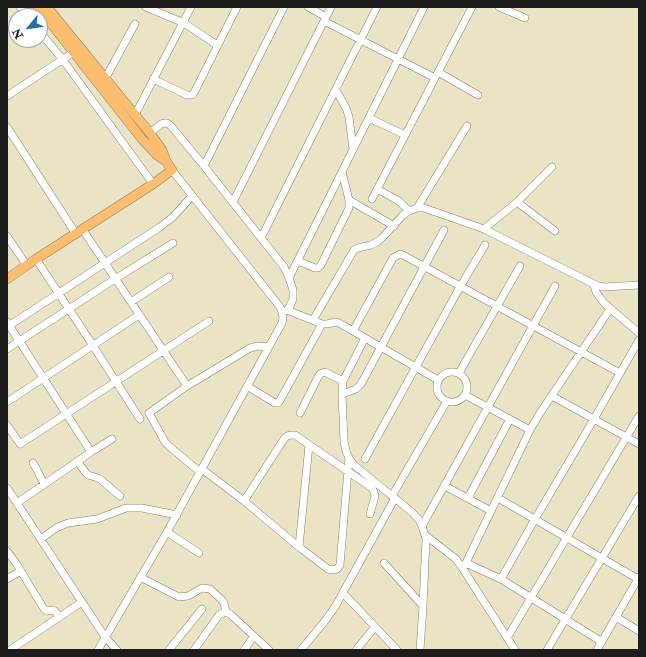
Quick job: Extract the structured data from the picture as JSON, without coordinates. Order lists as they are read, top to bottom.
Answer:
{
  "north": "bottom left"
}
